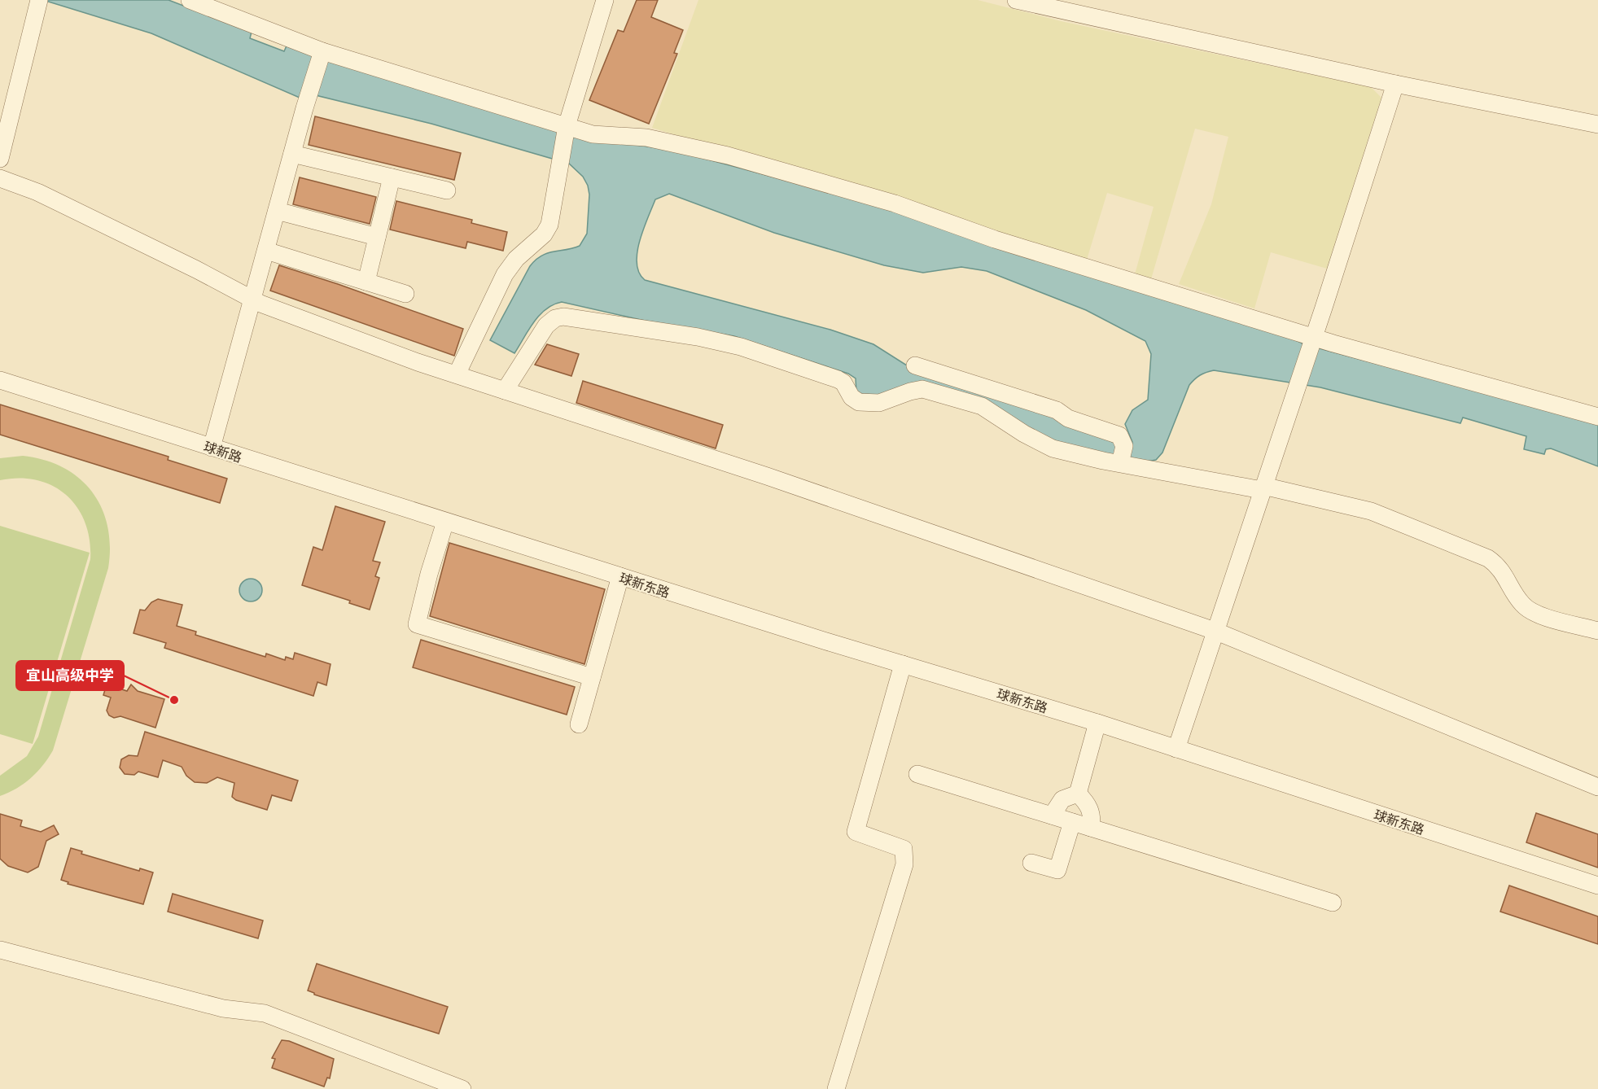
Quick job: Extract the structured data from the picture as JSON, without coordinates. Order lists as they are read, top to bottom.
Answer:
{
  "streets": {
    "street": ["球新路", "球新东路"]
  },
  "crossings": [
    ["球新路", "球新东路"]
  ],
  "places": ["宜山高级中学"]
}
